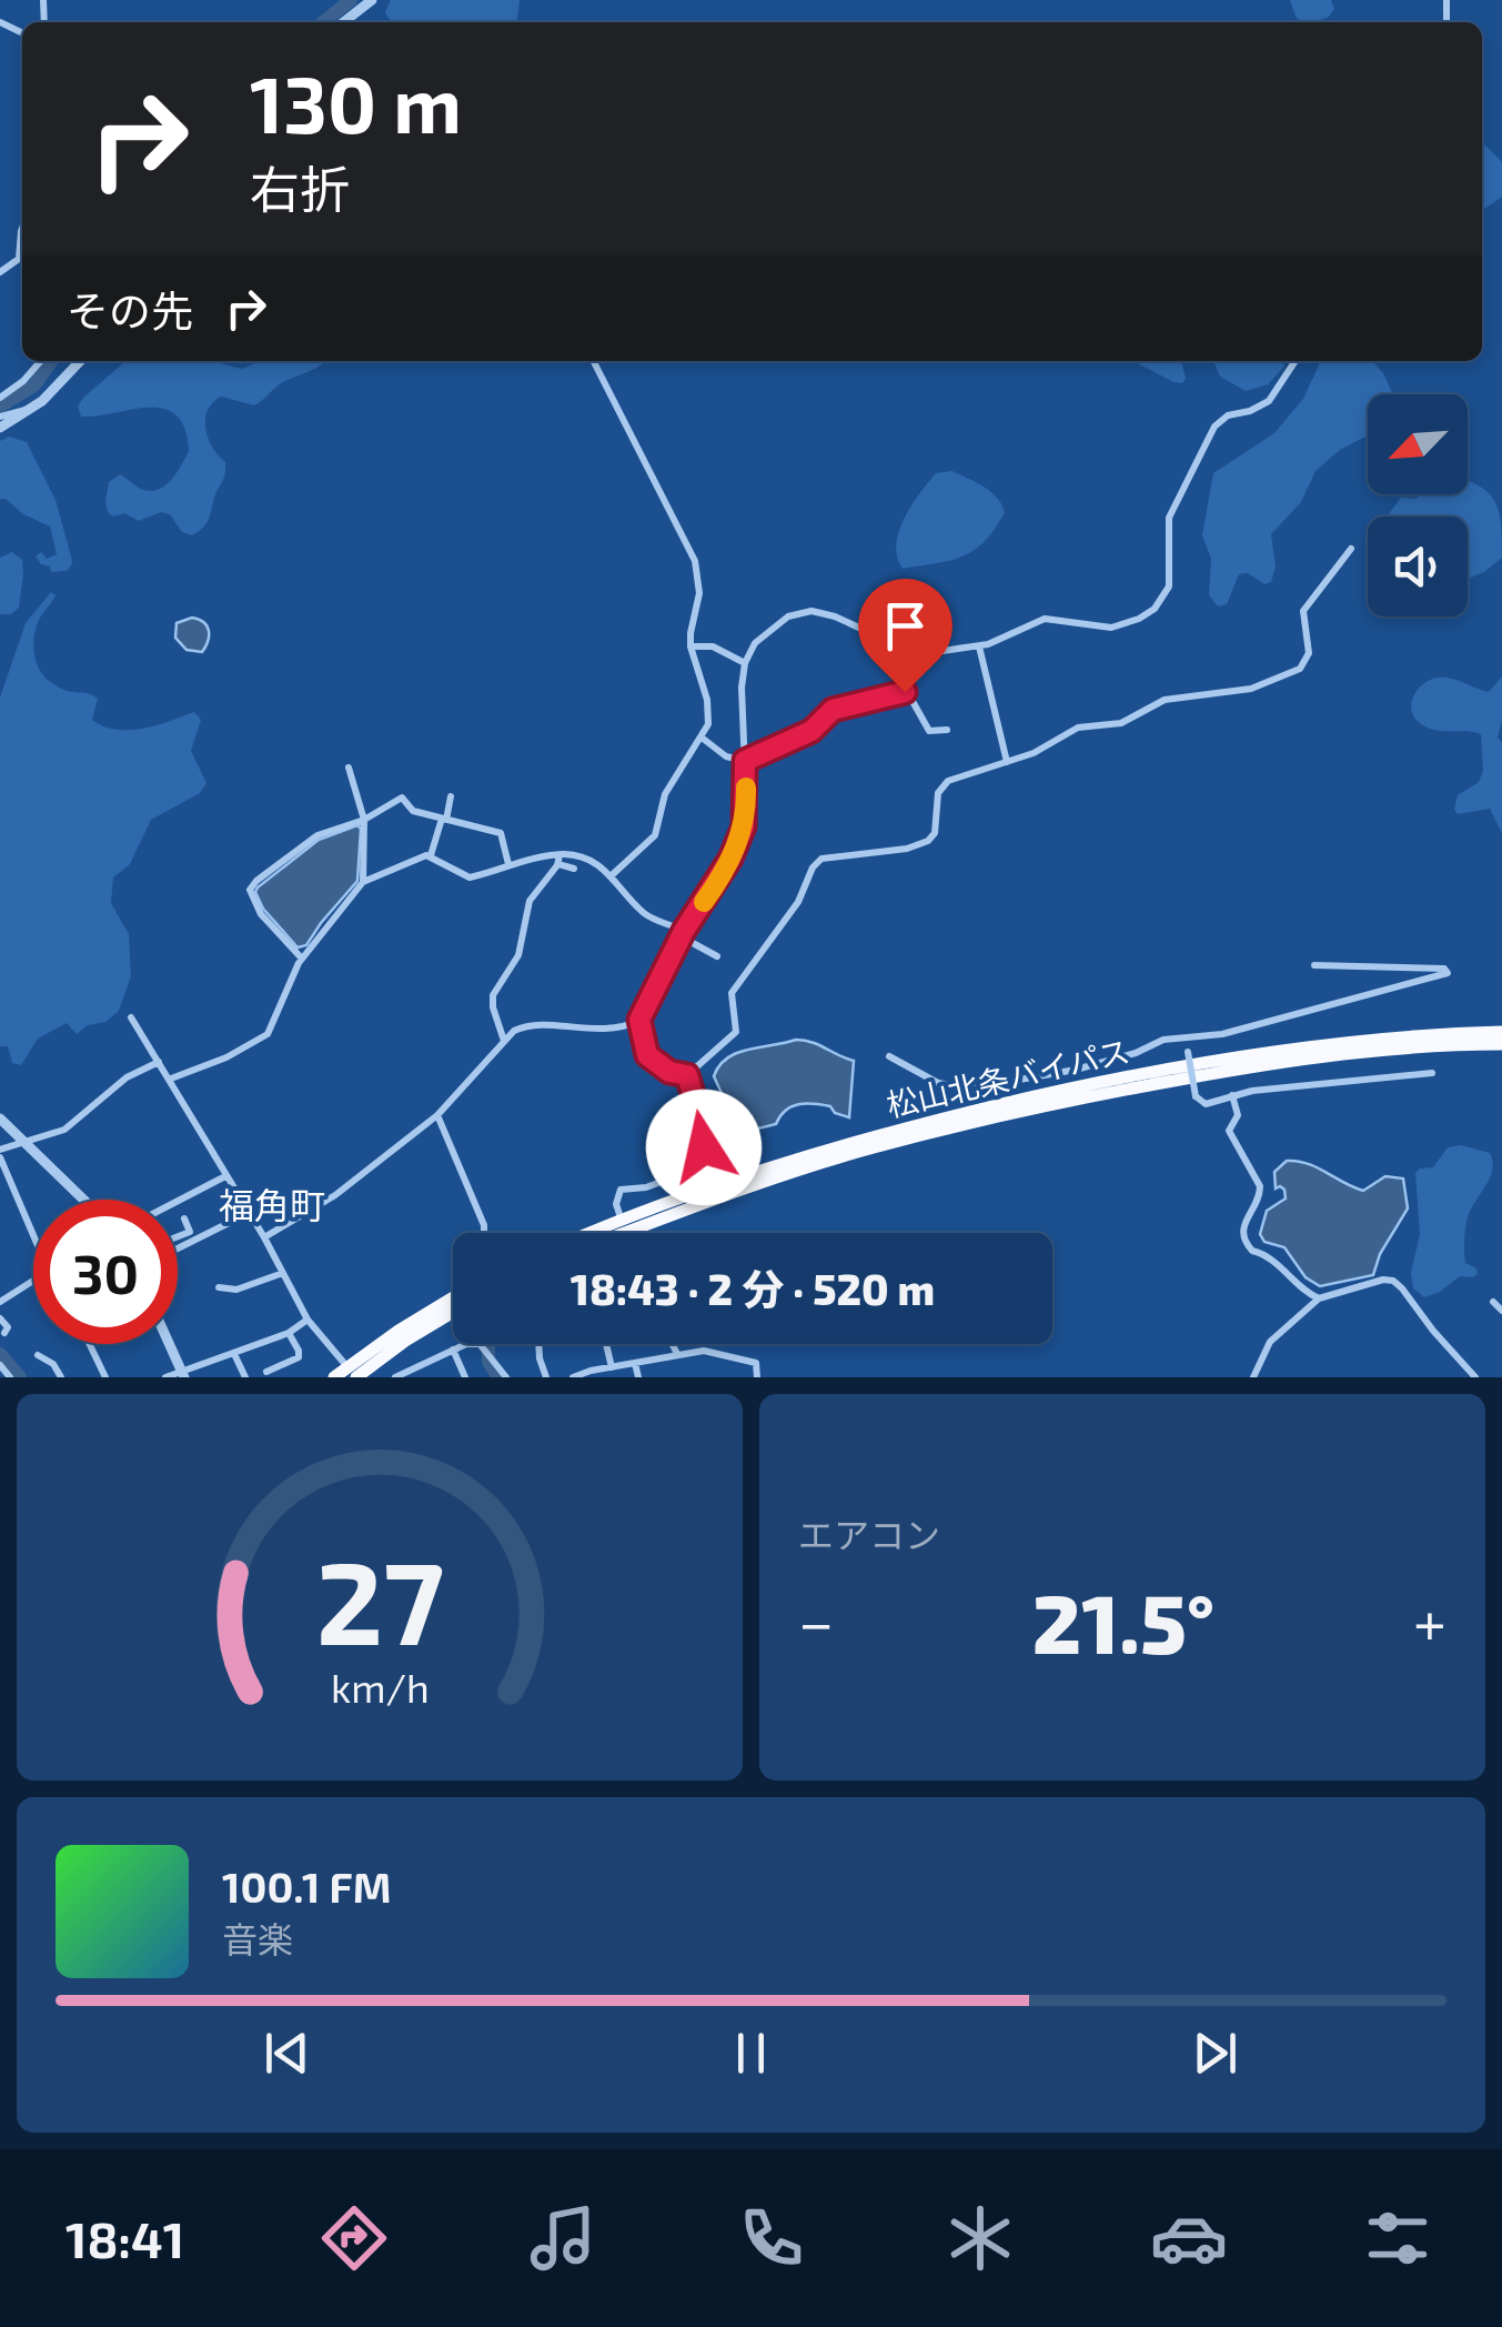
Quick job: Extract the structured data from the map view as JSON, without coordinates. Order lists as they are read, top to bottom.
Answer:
{
  "streets": {
    "highway": ["松山北条バイパス"]
  },
  "districts": ["福角町"],
  "north": "bottom left",
  "page": {
    "turn": ["130 m", "右折"],
    "then": "その先",
    "limit": "30",
    "trip": "18:43 · 2 分 · 520 m",
    "tile": "エアコン",
    "heat": ["−", "21.5°", "+"],
    "song": ["100.1 FM", "音楽"],
    "tabs": "18:41",
    "gauge": ["27", "km/h"]
  }
}
